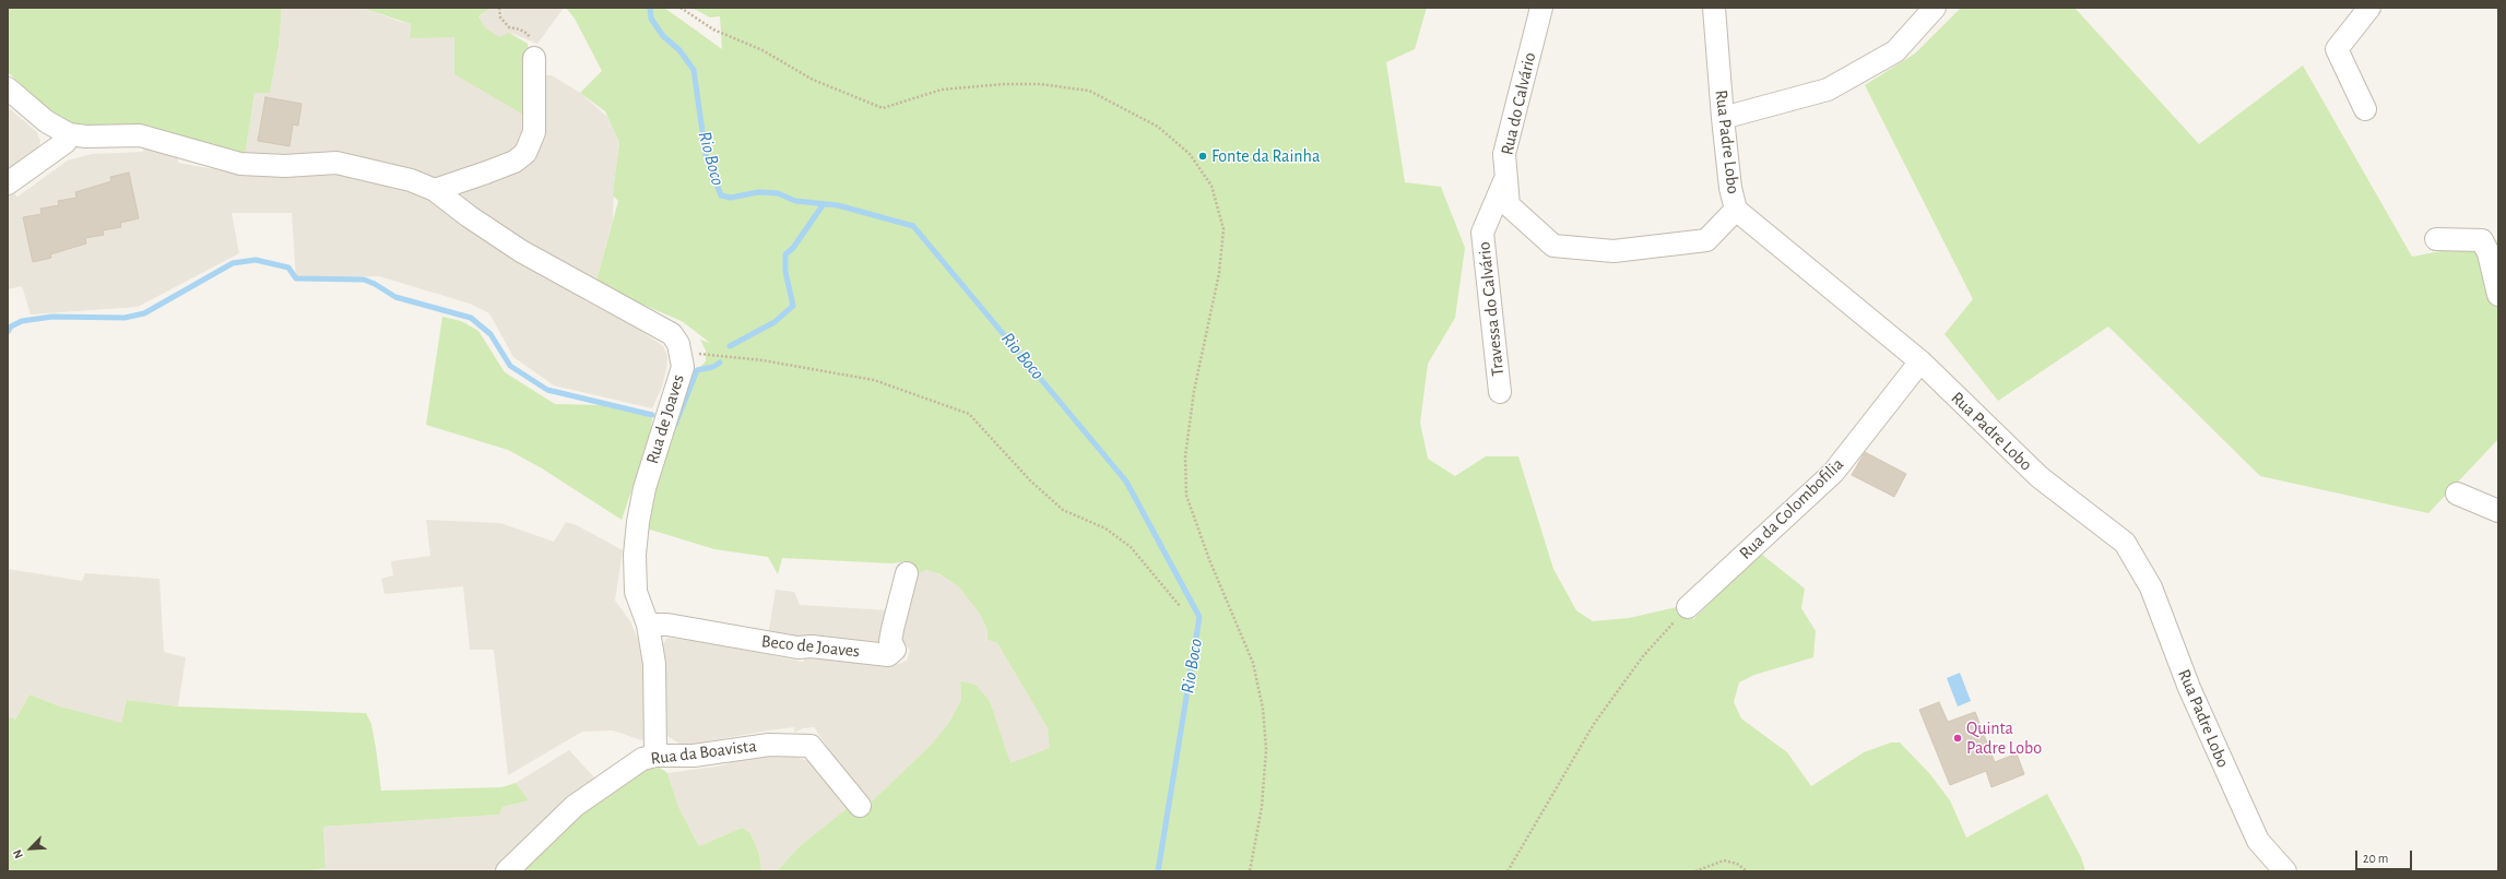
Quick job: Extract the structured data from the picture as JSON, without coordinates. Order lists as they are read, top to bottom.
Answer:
{
  "streets": {
    "street": [
      "Rua do Calvário",
      "Rua Padre Lobo",
      "Travessa do Calvário",
      "Rua de Joaves",
      "Rua da Colombofilia",
      "Beco de Joaves",
      "Rua da Boavista"
    ]
  },
  "crossings": [
    ["Rua do Calvário", "Rua Padre Lobo"],
    ["Rua do Calvário", "Travessa do Calvário"],
    ["Rua Padre Lobo", "Rua da Colombofilia"],
    ["Rua de Joaves", "Beco de Joaves"],
    ["Rua de Joaves", "Rua da Boavista"]
  ],
  "water": ["Rio Boco"],
  "places": ["Fonte da Rainha", "Quinta Padre Lobo"],
  "scale_bar": "20 m",
  "north": "bottom left"
}
